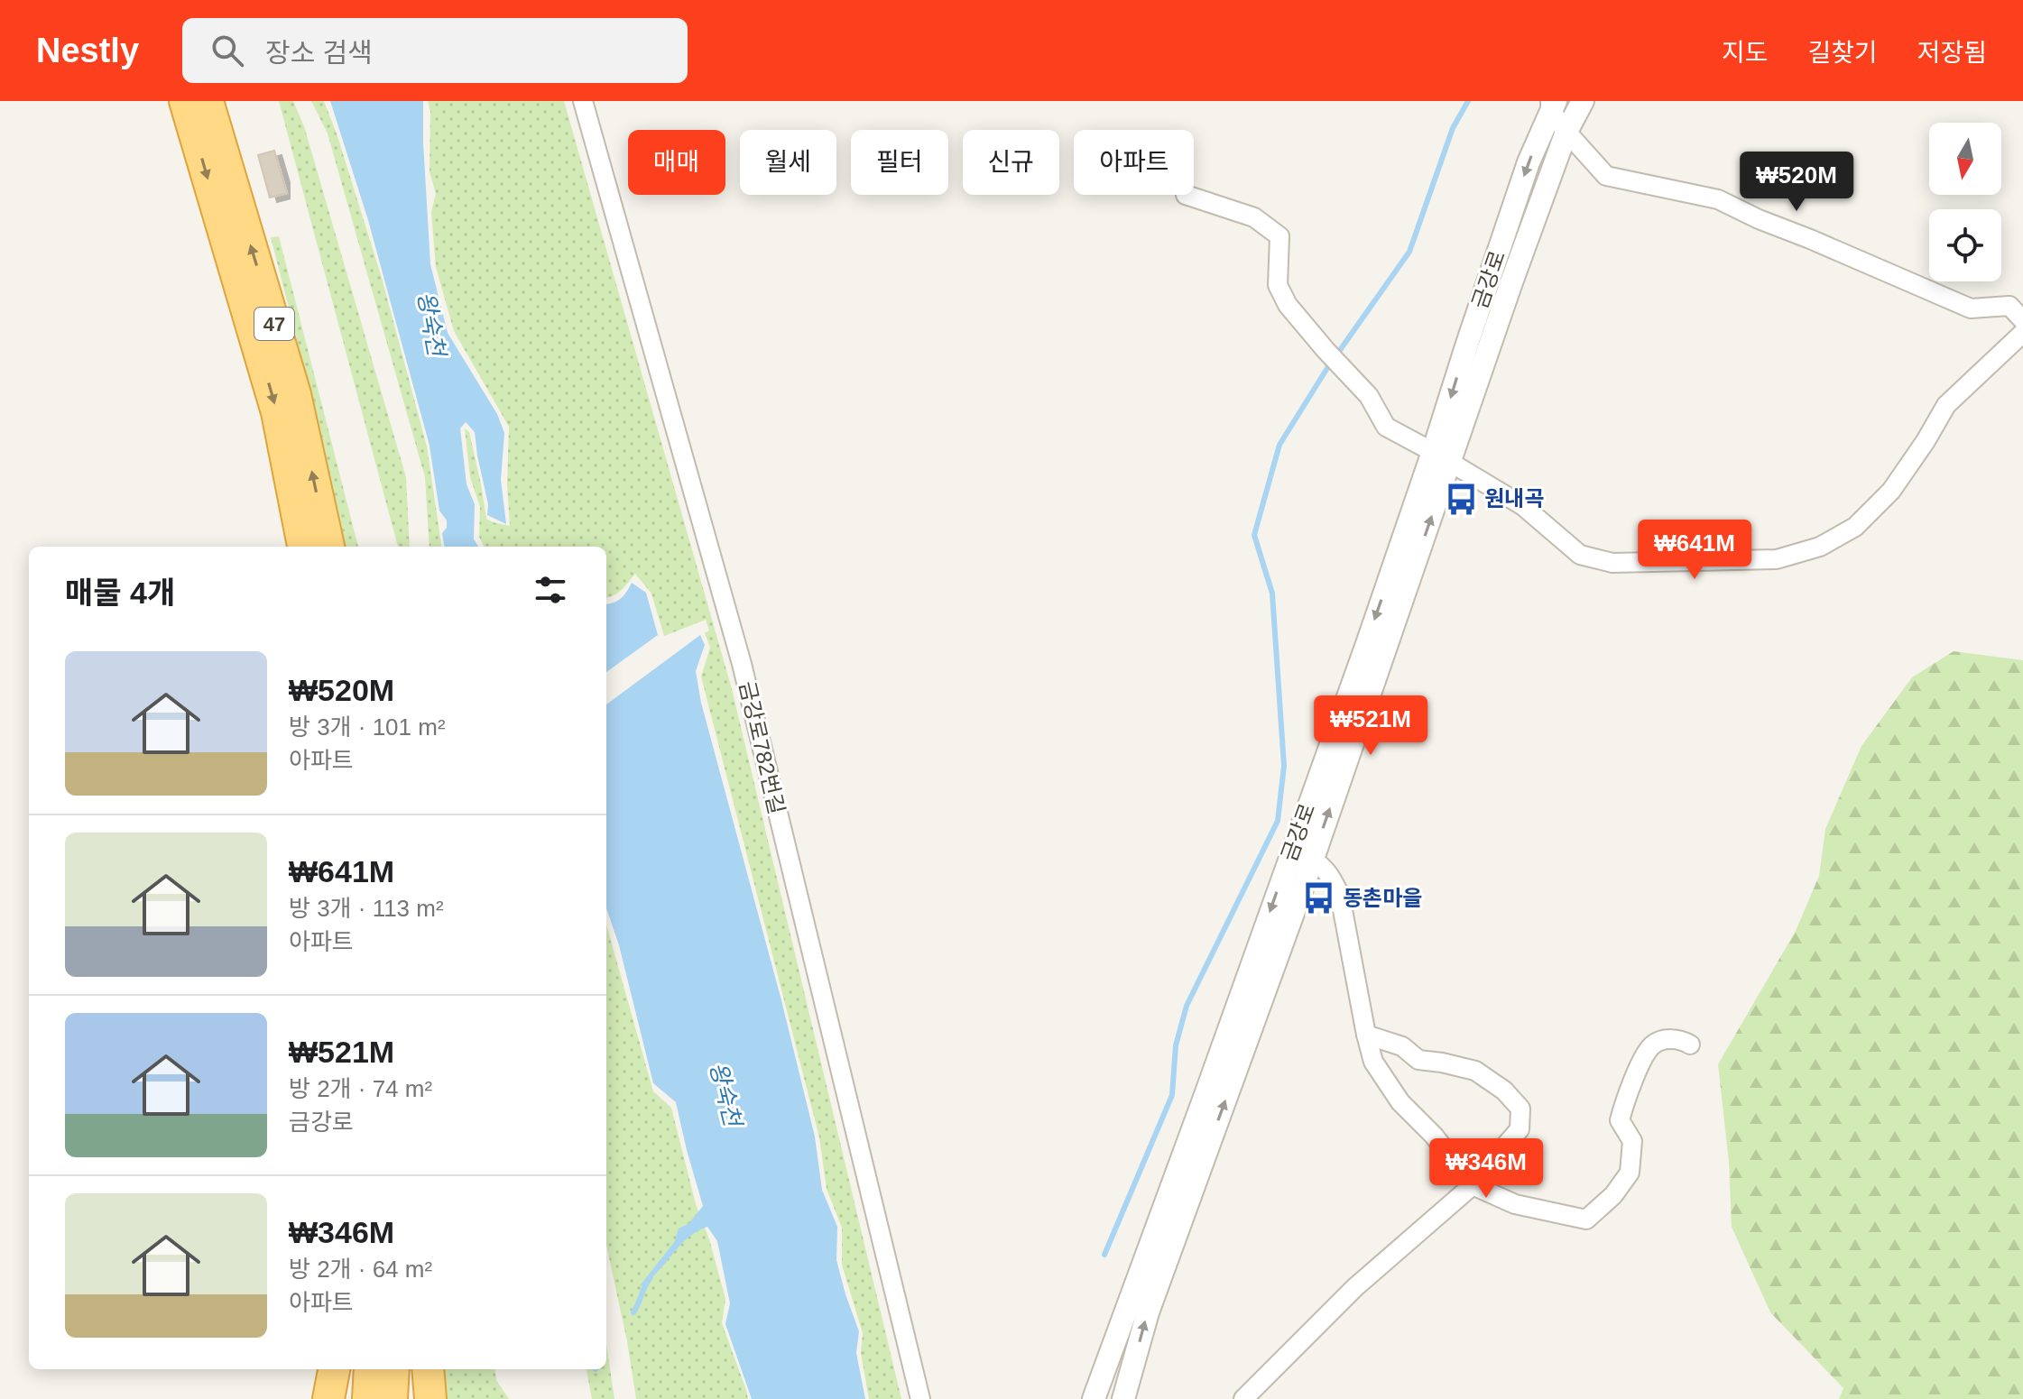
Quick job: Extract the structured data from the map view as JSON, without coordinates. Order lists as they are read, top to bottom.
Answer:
{
  "streets": {
    "highway": ["47"],
    "street": ["금강로", "금강로782번길"]
  },
  "water": ["왕숙천"],
  "places": {
    "bus stop": ["원내곡", "동촌마을"]
  },
  "north": "bottom",
  "page": {
    "header": "Nestly",
    "search": "장소 검색",
    "nav": ["지도", "길찾기", "저장됨"],
    "chip": [
      "매매",
      "월세",
      "필터",
      "신규",
      "아파트"
    ],
    "price": [
      "₩520M",
      "₩641M",
      "₩521M",
      "₩346M"
    ],
    "heading": "매물 4개",
    "list": [
      {
        "name": "₩520M",
        "note": "방 3개 · 101 m² · 아파트"
      },
      {
        "name": "₩641M",
        "note": "방 3개 · 113 m² · 아파트"
      },
      {
        "name": "₩521M",
        "note": "방 2개 · 74 m² · 금강로"
      },
      {
        "name": "₩346M",
        "note": "방 2개 · 64 m² · 아파트"
      }
    ]
  }
}
